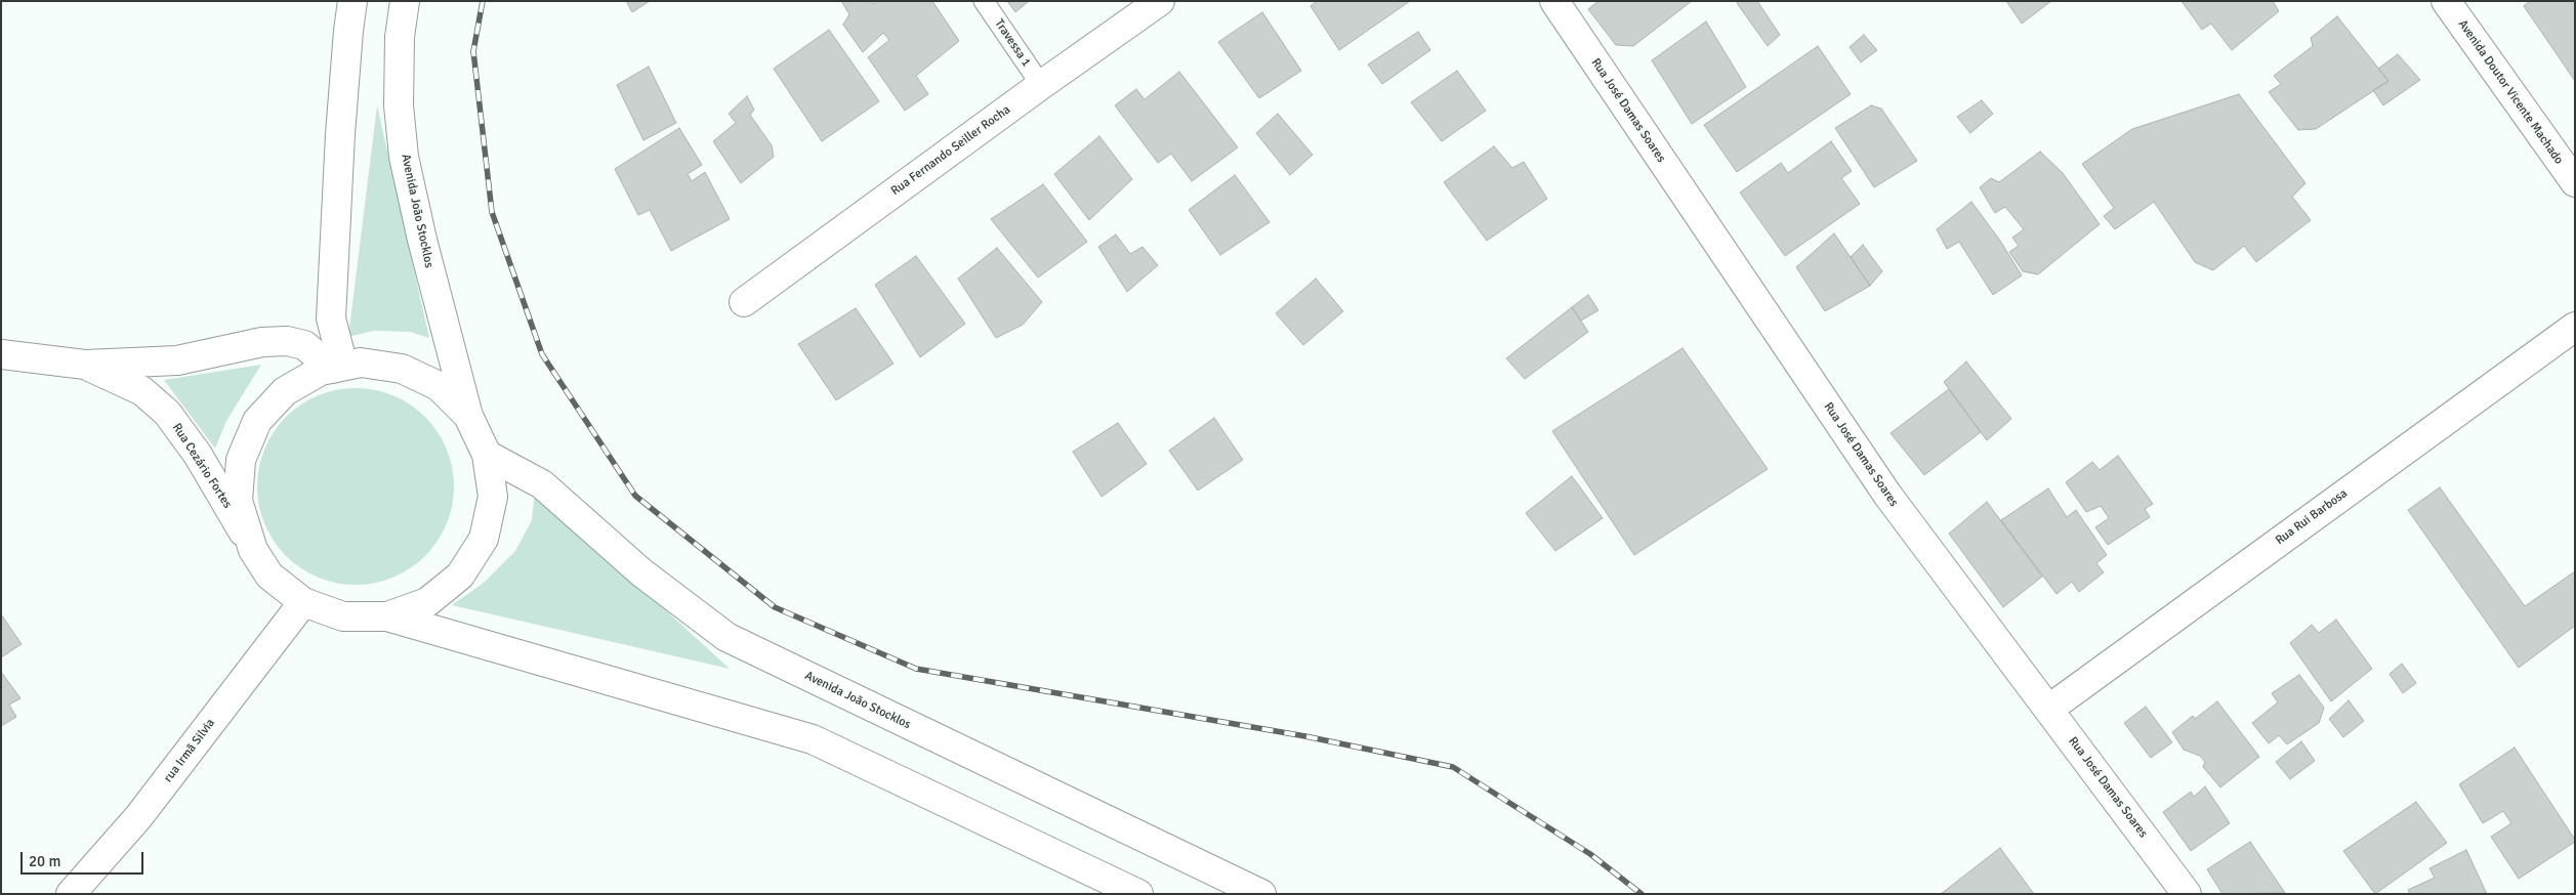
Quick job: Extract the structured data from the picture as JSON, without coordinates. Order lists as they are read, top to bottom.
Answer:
{
  "streets": {
    "street": [
      "Avenida Doutor Vicente Machado",
      "Rua José Damas Soares",
      "Rua Fernando Seiller Rocha",
      "Avenida João Stocklos",
      "Rua Cezário Fortes",
      "Rua Rui Barbosa",
      "rua Irmã Silvia"
    ],
    "lane": ["Travessa 1"]
  },
  "crossings": [
    ["Travessa 1", "Rua Fernando Seiller Rocha"],
    ["Rua José Damas Soares", "Rua Rui Barbosa"],
    ["Avenida João Stocklos", "Rua Cezário Fortes"],
    ["Avenida João Stocklos", "rua Irmã Silvia"]
  ],
  "scale_bar": "20 m"
}
